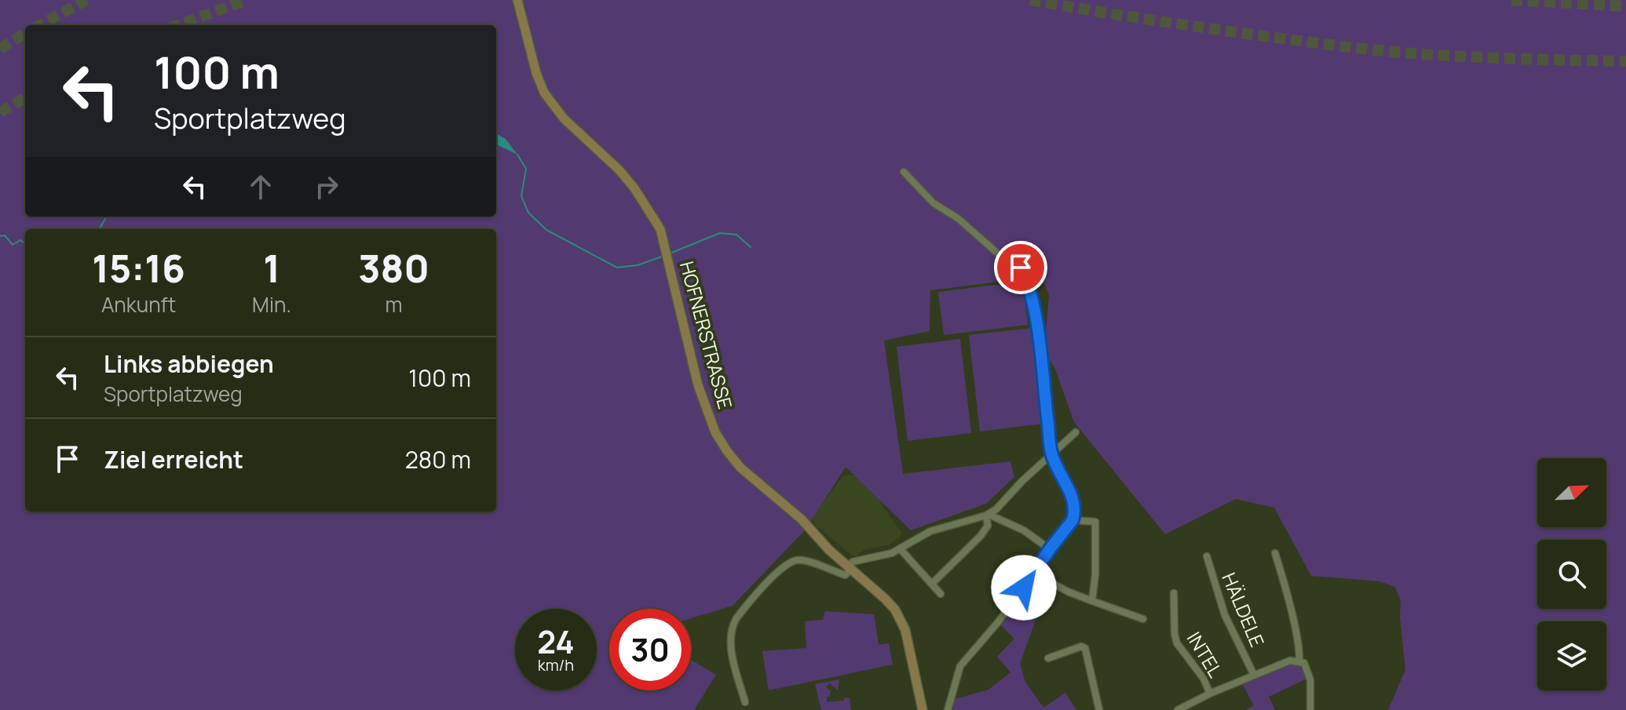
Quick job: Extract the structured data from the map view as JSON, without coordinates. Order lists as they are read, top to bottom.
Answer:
{
  "streets": {
    "main road": ["HOFNERSTRASSE"],
    "street": ["HÄLDELE", "INTEL"]
  },
  "north": "top right",
  "page": {
    "turn": ["100 m", "Sportplatzweg"],
    "eta": [
      "15:16",
      "Ankunft",
      "1",
      "Min.",
      "380",
      "m"
    ],
    "list": [
      {
        "name": "Links abbiegen",
        "note": "Sportplatzweg",
        "value": "100 m"
      },
      {
        "name": "Ziel erreicht",
        "value": "280 m"
      }
    ],
    "speed": "24 km/h",
    "limit": "30"
  }
}
